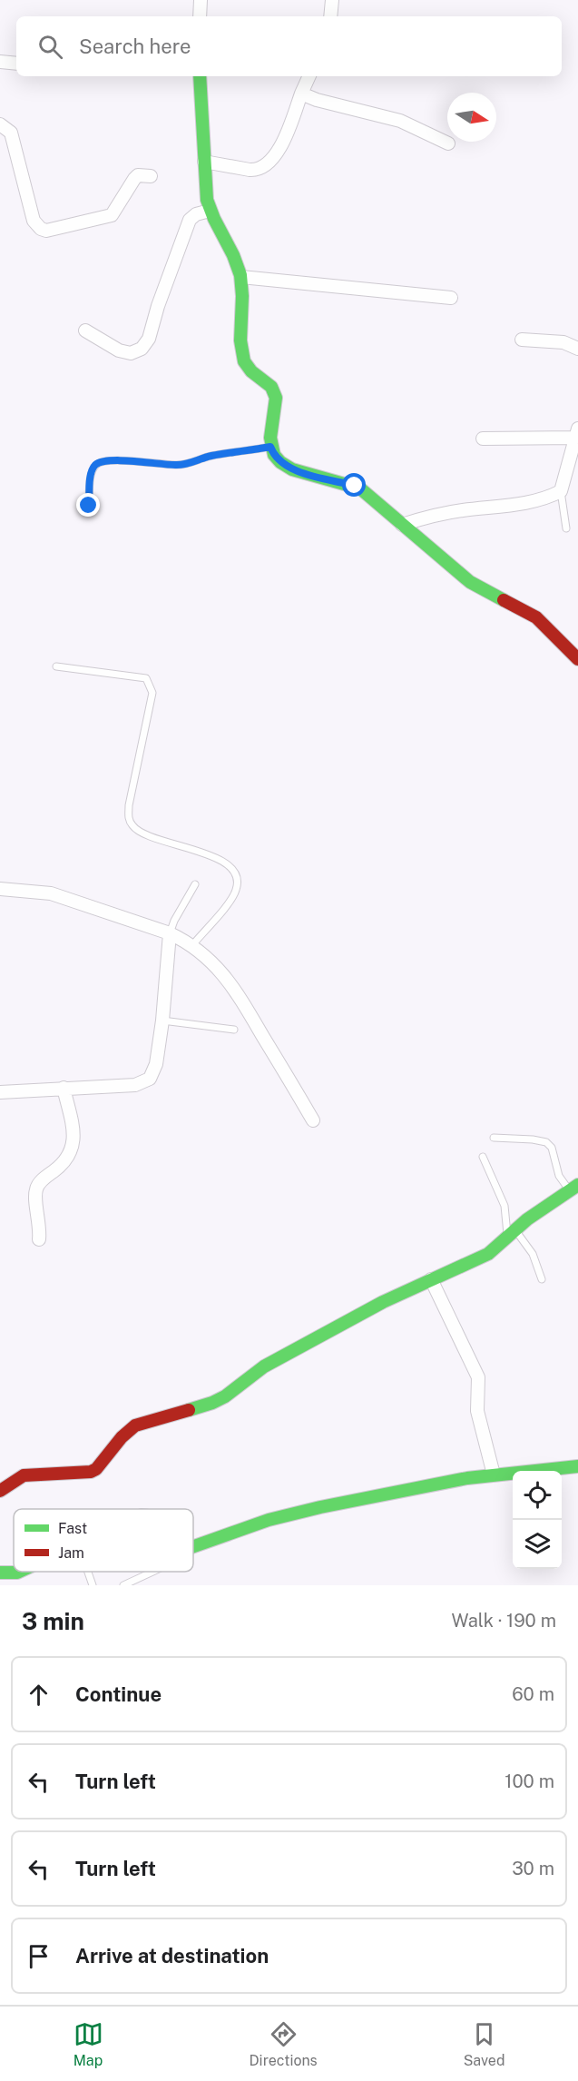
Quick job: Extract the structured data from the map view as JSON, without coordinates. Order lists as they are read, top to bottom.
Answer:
{
  "legend": ["Fast", "Jam"],
  "north": "right",
  "page": {
    "search": "Search here",
    "heading": ["3 min", "Walk · 190 m"],
    "list": [
      ["Continue", "60 m"],
      ["Turn left", "100 m"],
      ["Turn left", "30 m"],
      "Arrive at destination"
    ],
    "nav": ["Map", "Directions", "Saved"]
  }
}
